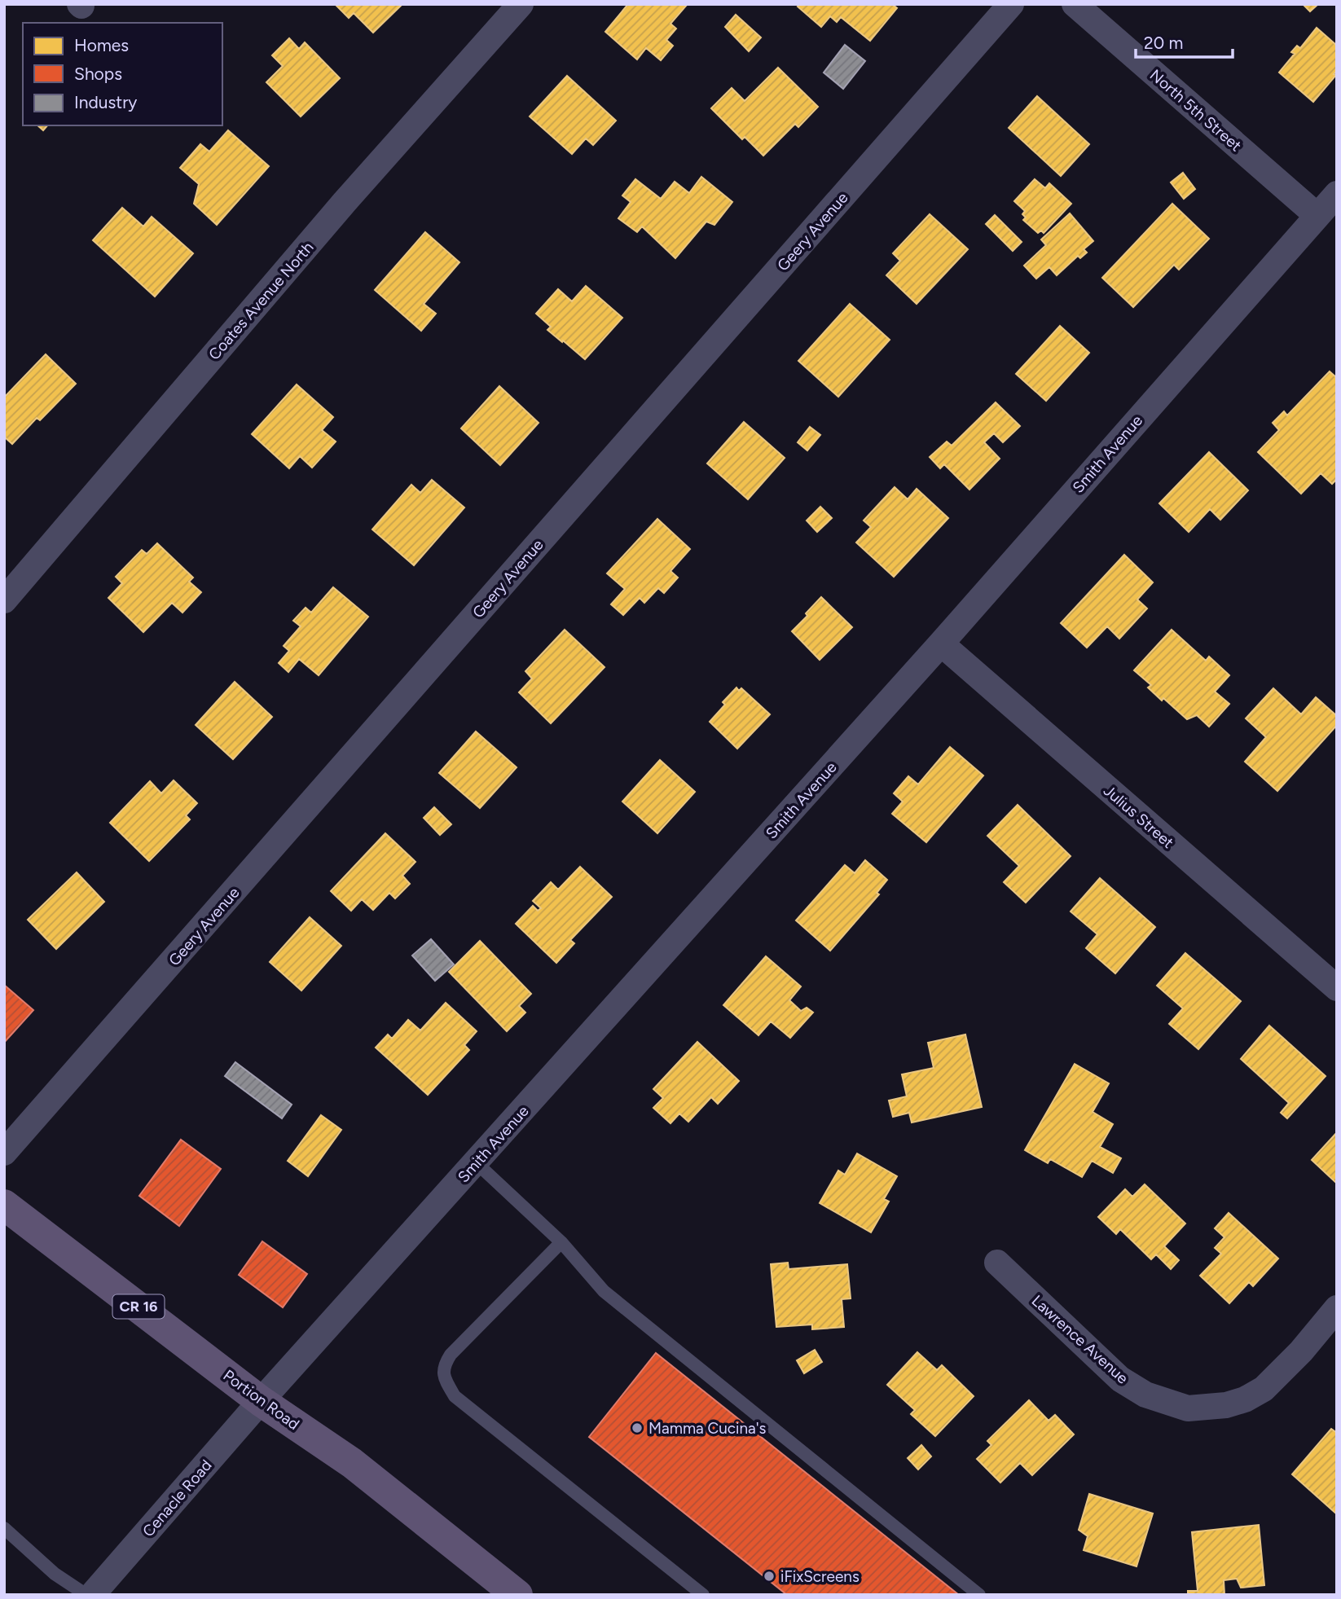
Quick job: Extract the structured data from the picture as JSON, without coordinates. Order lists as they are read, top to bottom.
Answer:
{
  "streets": {
    "main road": ["CR 16", "Portion Road"],
    "street": [
      "North 5th Street",
      "Geery Avenue",
      "Coates Avenue North",
      "Smith Avenue",
      "Julius Street",
      "Lawrence Avenue",
      "Cenacle Road"
    ]
  },
  "crossings": [
    ["North 5th Street", "Smith Avenue"],
    ["Smith Avenue", "Julius Street"],
    ["Smith Avenue", "Portion Road"],
    ["Smith Avenue", "Cenacle Road"],
    ["Portion Road", "Cenacle Road"]
  ],
  "places": ["Mamma Cucina's", "iFixScreens"],
  "legend": ["Homes", "Shops", "Industry"],
  "scale_bar": "20 m"
}
